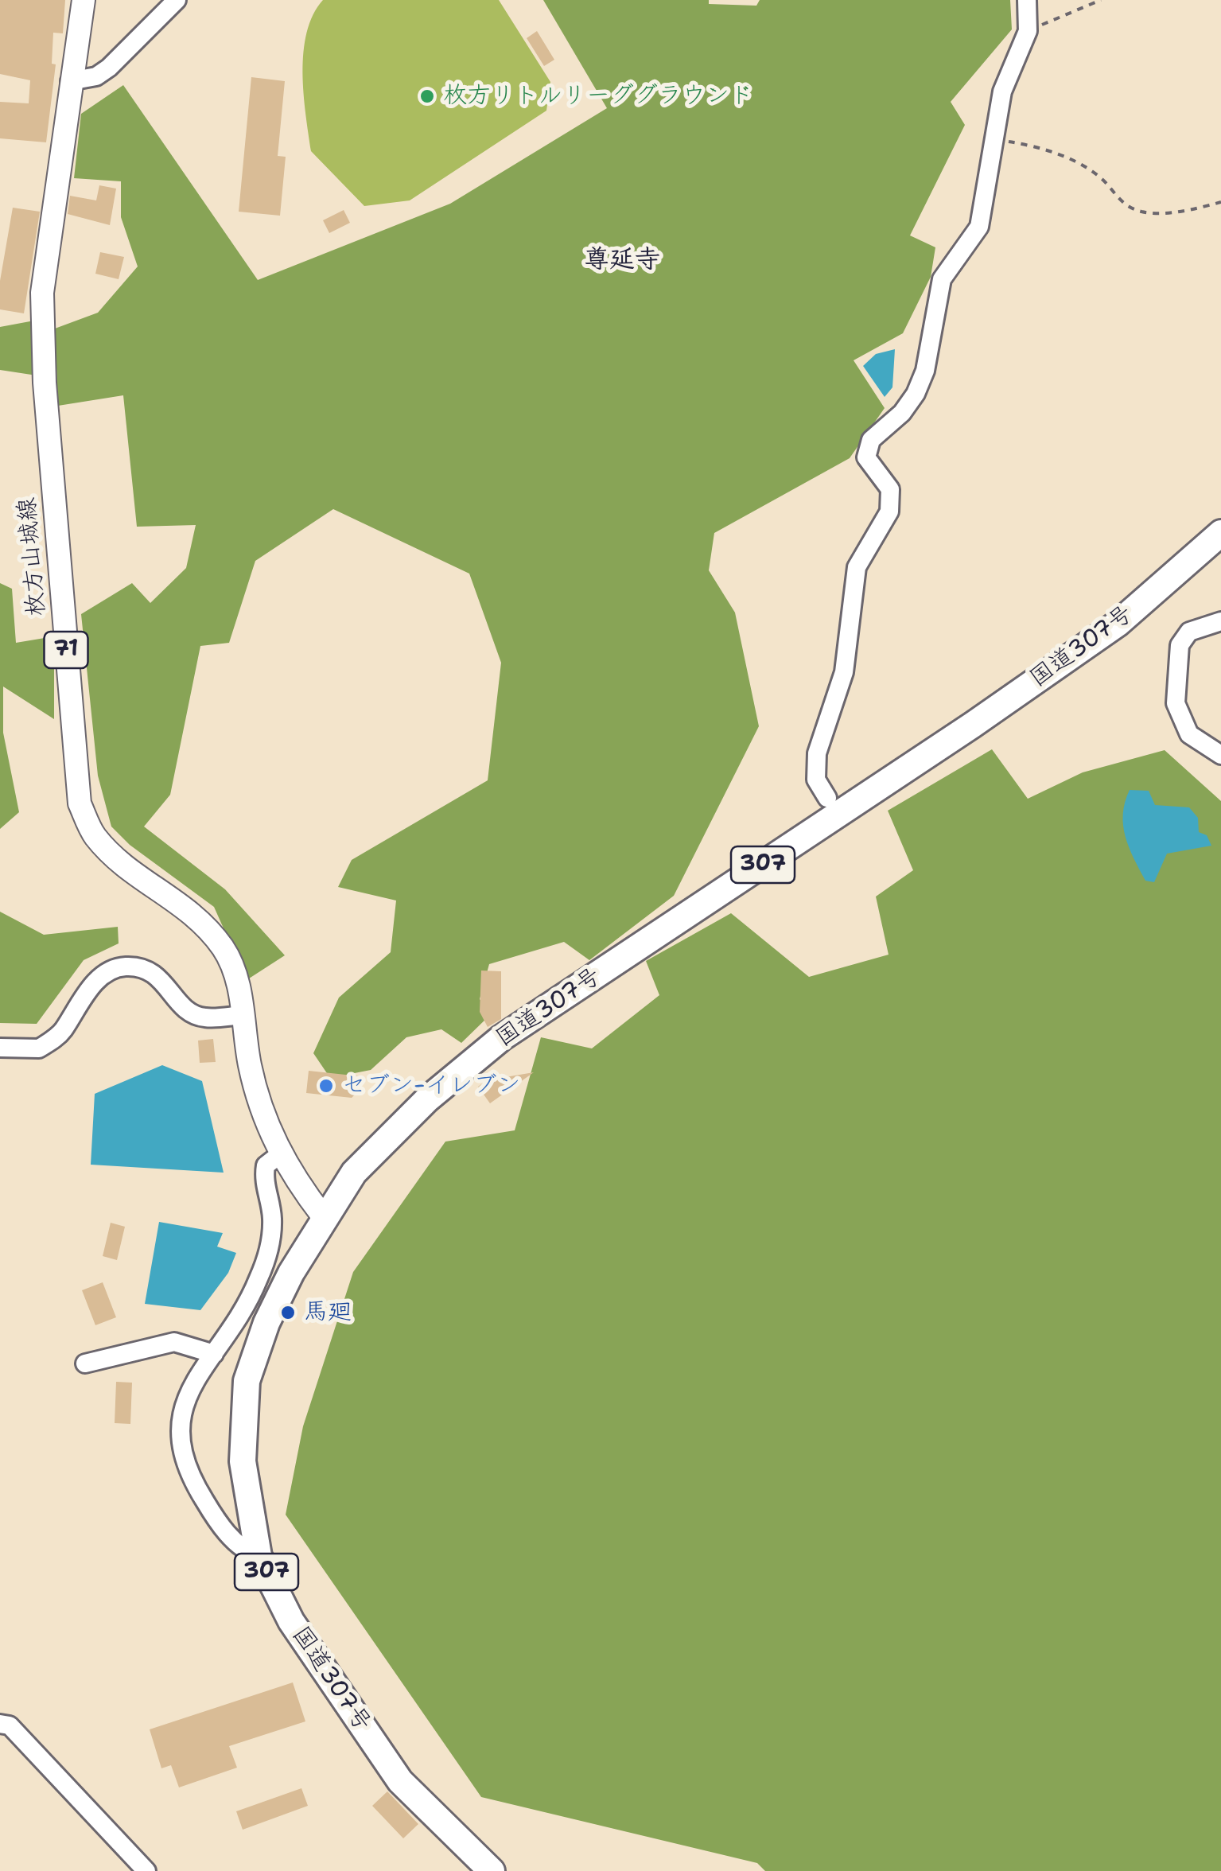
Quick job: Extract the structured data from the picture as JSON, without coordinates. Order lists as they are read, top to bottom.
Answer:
{
  "streets": {
    "highway": ["国道307号", "307"],
    "main road": ["枚方山城線", "71"]
  },
  "crossings": [
    ["枚方山城線", "国道307号"]
  ],
  "districts": ["尊延寺"],
  "places": ["枚方リトルリーググラウンド", "セブン-イレブン", "馬廻"]
}
